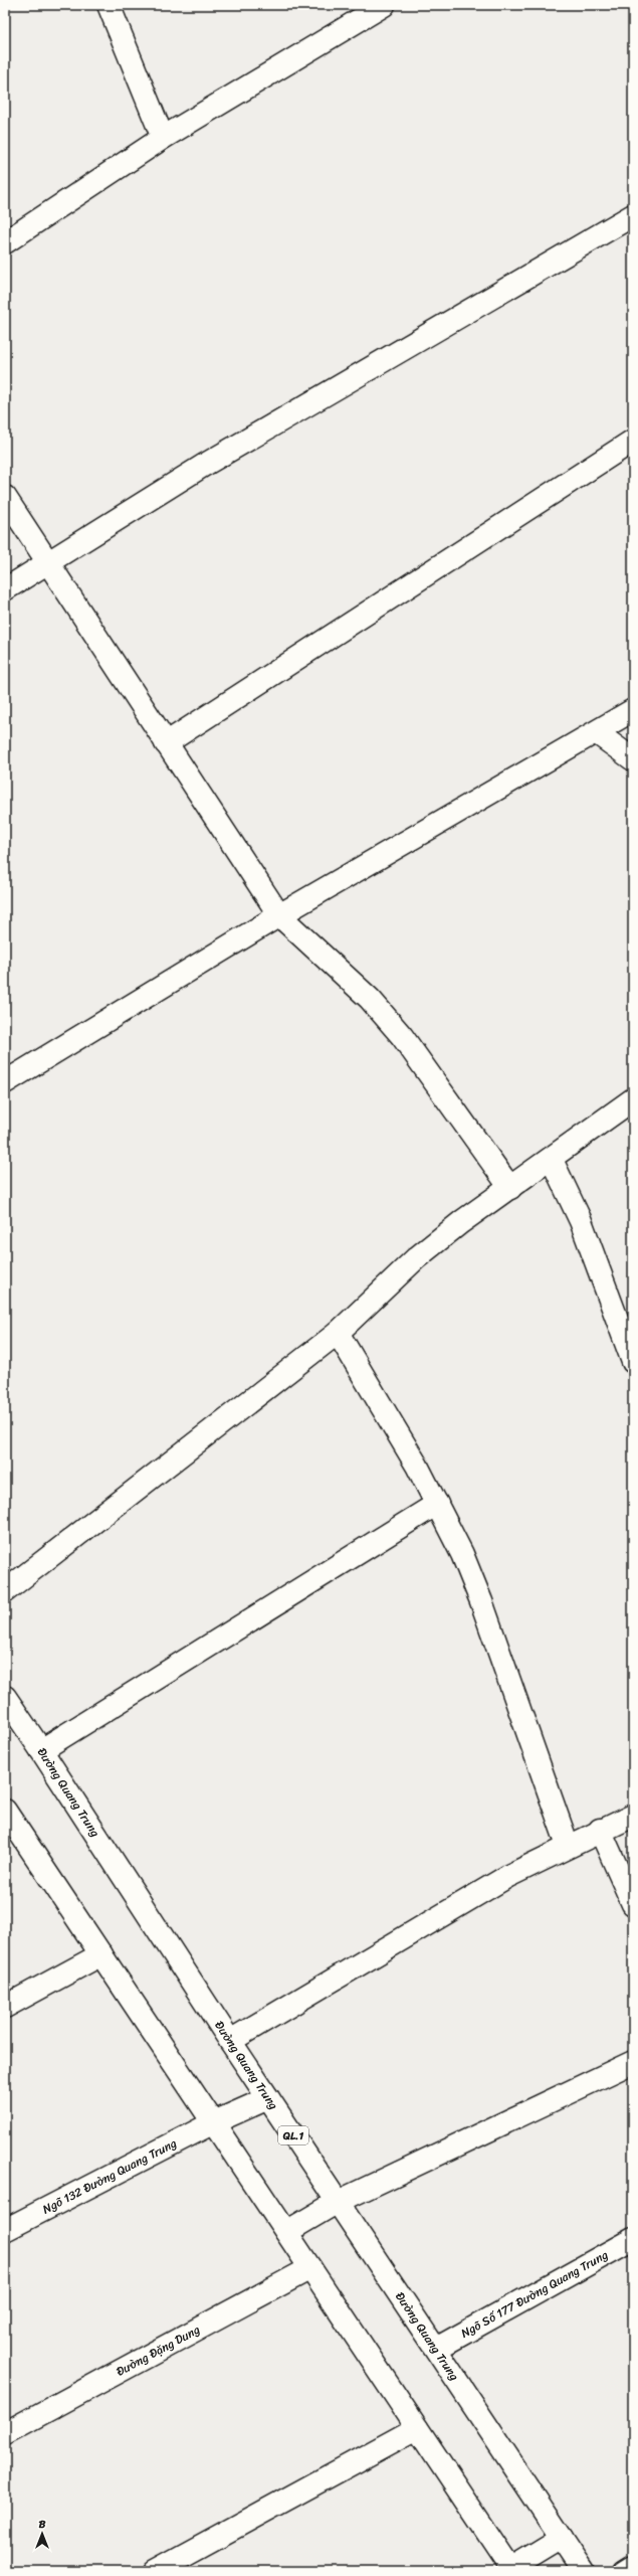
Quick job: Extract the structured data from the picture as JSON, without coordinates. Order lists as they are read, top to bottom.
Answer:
{
  "streets": {
    "main road": [
      "Đường Quang Trung",
      "QL.1",
      "Ngõ 132 Đường Quang Trung",
      "Ngõ Số 177 Đường Quang Trung",
      "Đường Đặng Dung"
    ]
  },
  "crossings": [
    ["Đường Quang Trung", "Ngõ 132 Đường Quang Trung"],
    ["Đường Quang Trung", "Ngõ Số 177 Đường Quang Trung"]
  ],
  "north": "top"
}
